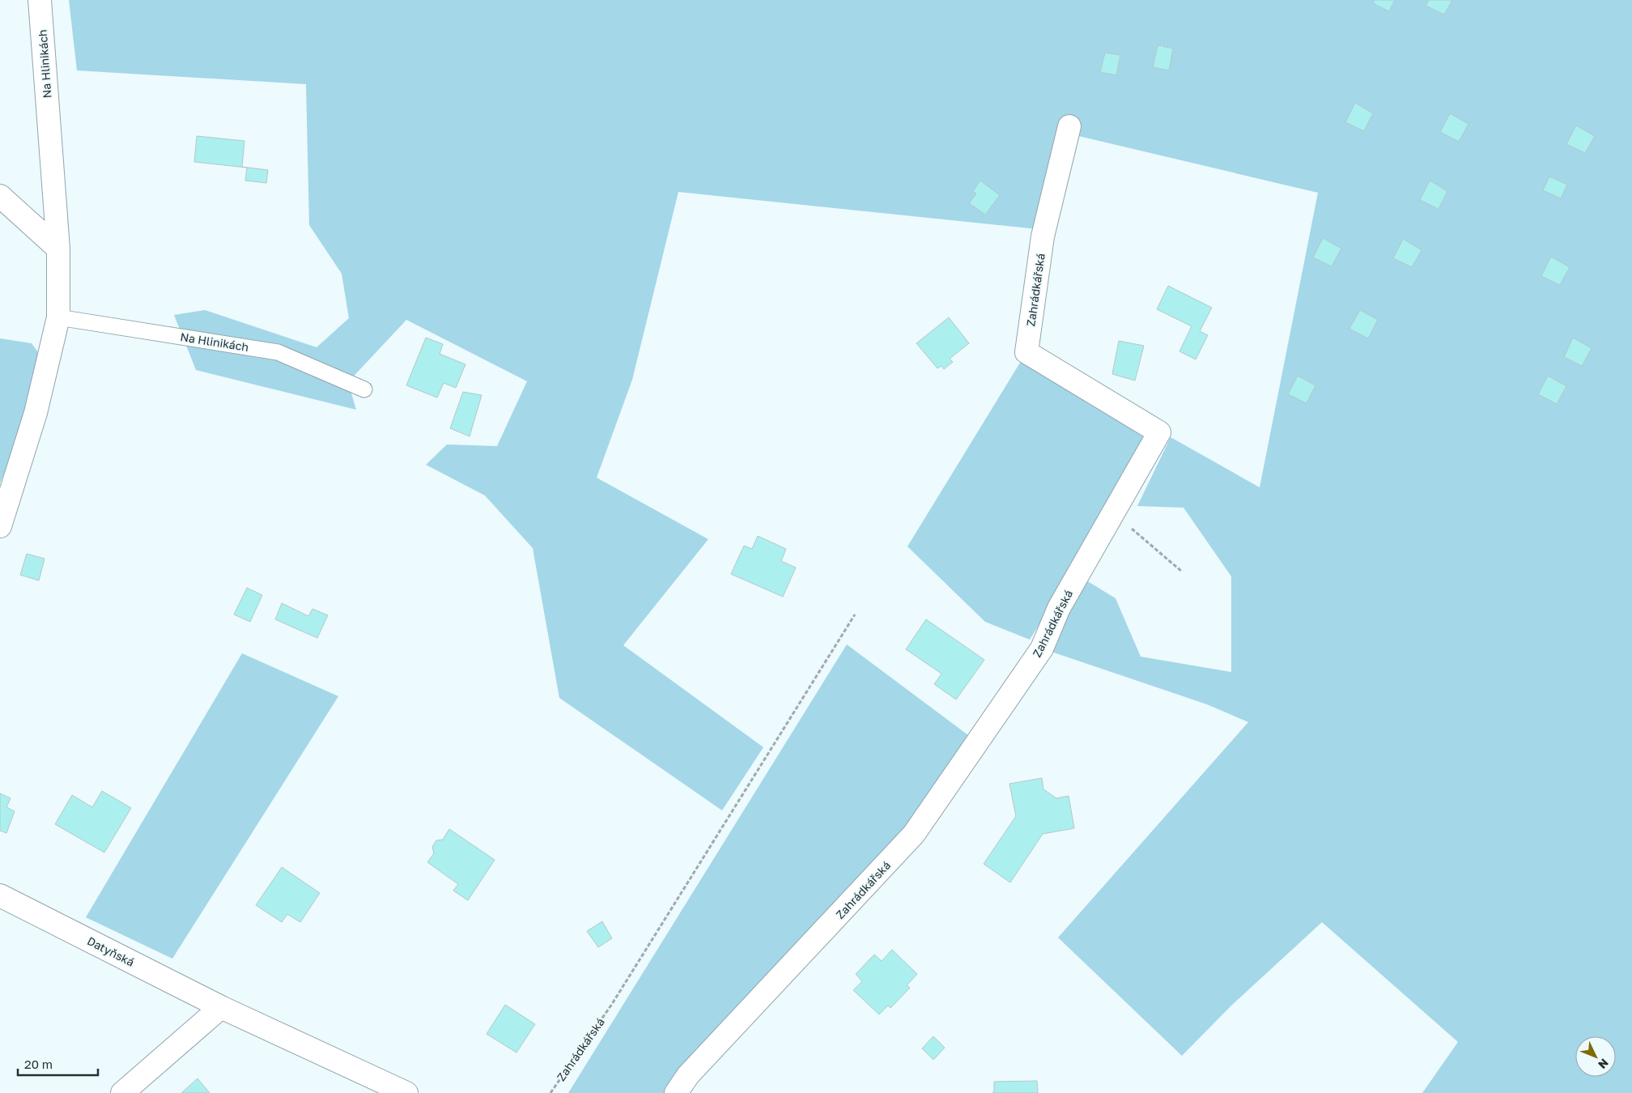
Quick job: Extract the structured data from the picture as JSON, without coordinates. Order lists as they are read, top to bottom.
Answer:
{
  "streets": {
    "street": ["Na Hlinikách", "Zahrádkářská", "Datyňská"]
  },
  "scale_bar": "20 m",
  "north": "bottom right"
}
